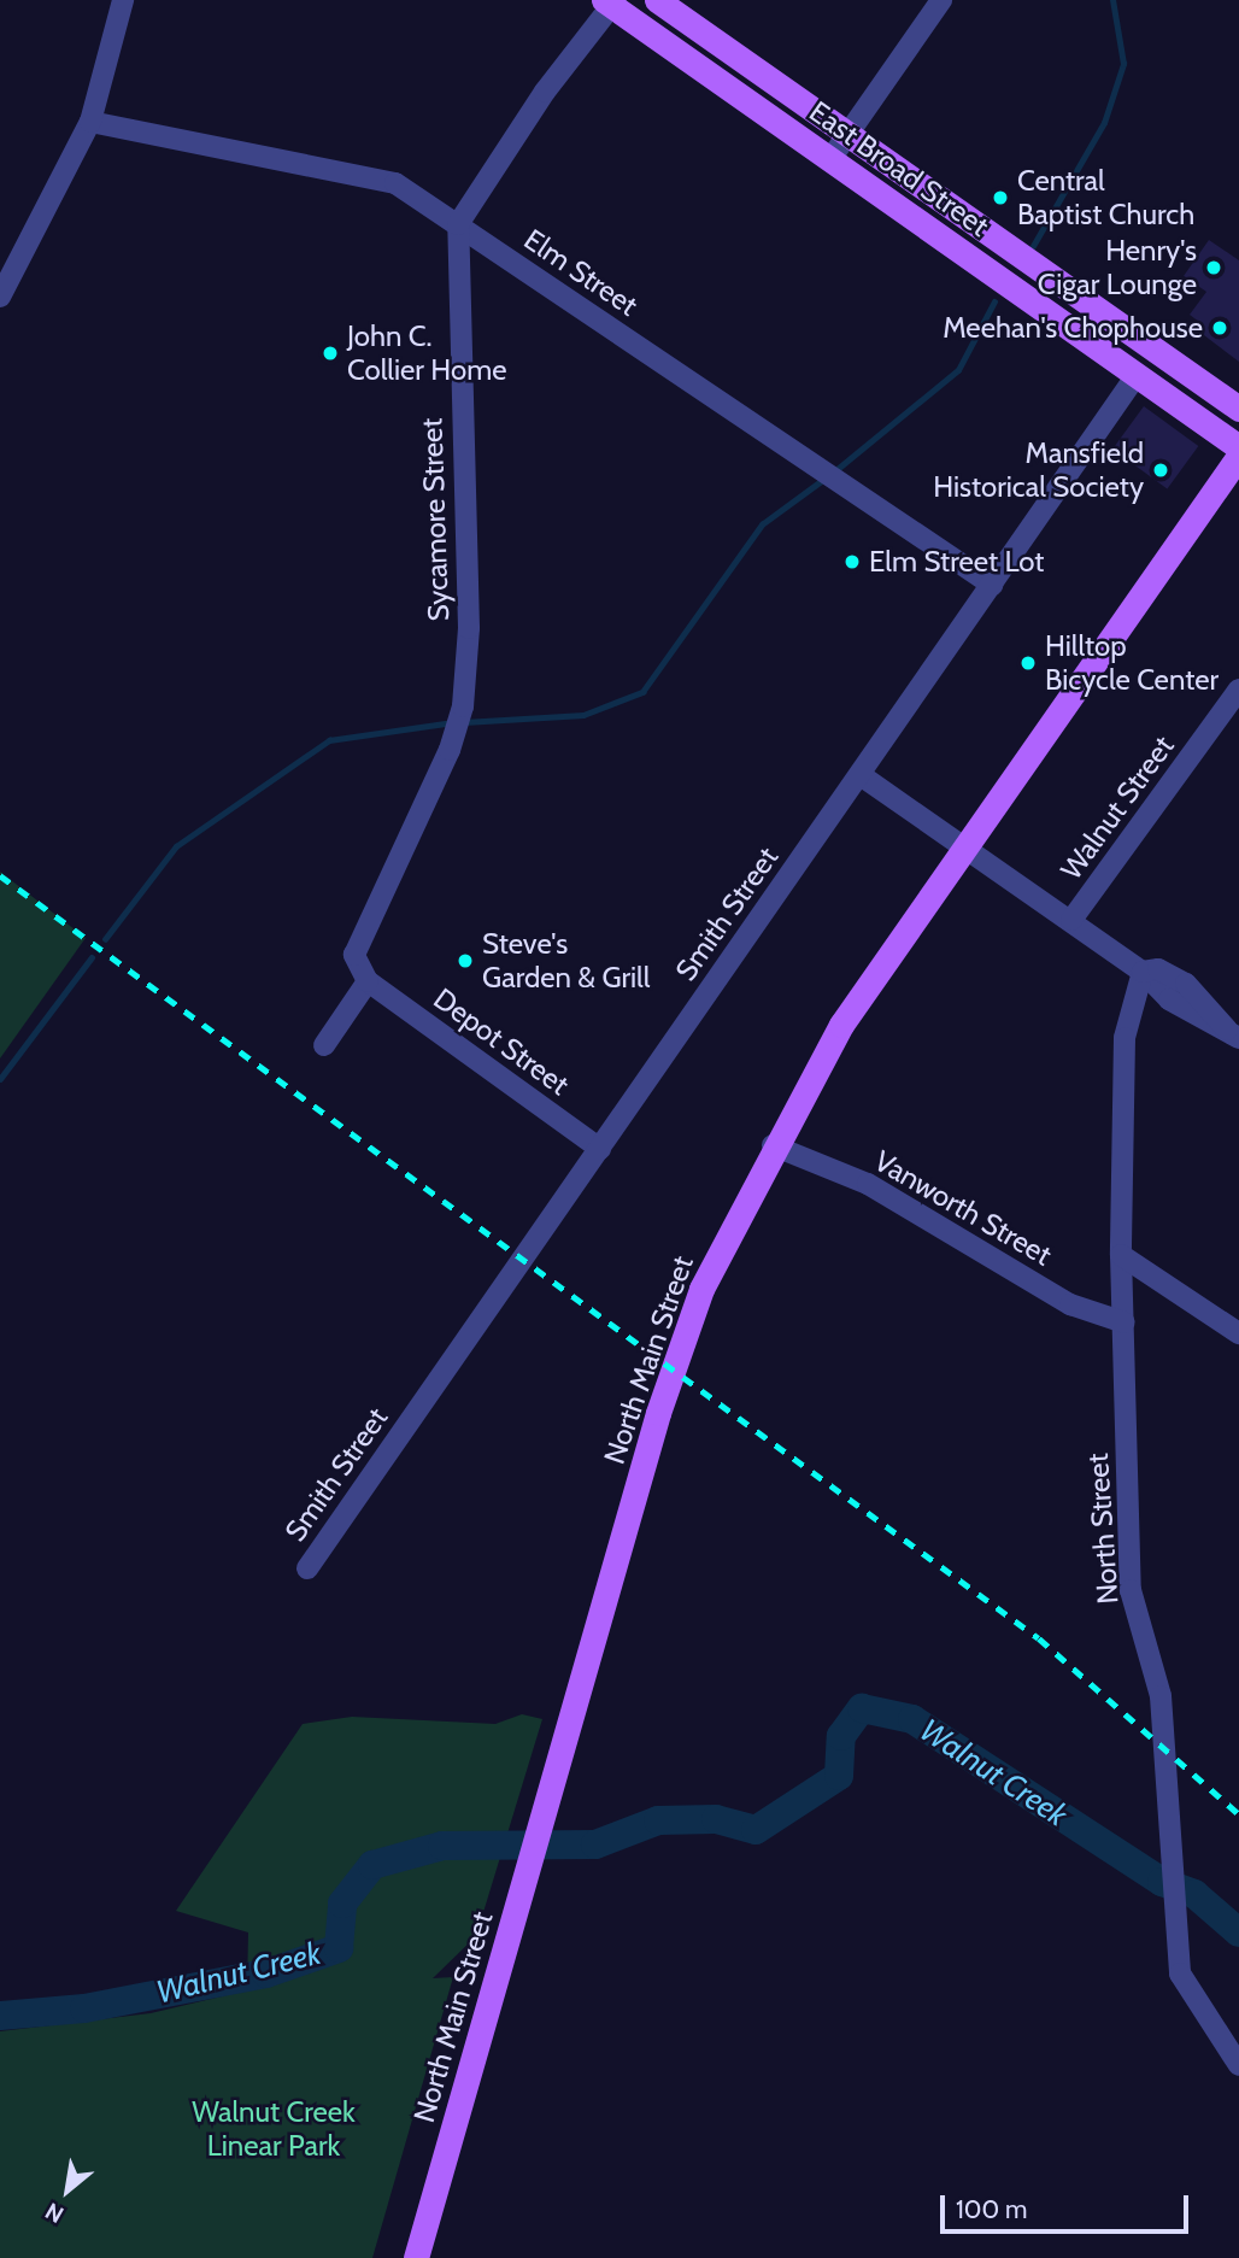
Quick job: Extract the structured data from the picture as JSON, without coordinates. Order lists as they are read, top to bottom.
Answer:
{
  "streets": {
    "main road": ["East Broad Street", "North Main Street"],
    "street": [
      "Elm Street",
      "Sycamore Street",
      "Walnut Street",
      "Smith Street",
      "Depot Street",
      "Vanworth Street",
      "North Street"
    ]
  },
  "crossings": [
    ["East Broad Street", "Smith Street"],
    ["Elm Street", "Sycamore Street"],
    ["Elm Street", "Smith Street"],
    ["Sycamore Street", "Depot Street"],
    ["Smith Street", "Depot Street"],
    ["Vanworth Street", "North Main Street"],
    ["Vanworth Street", "North Street"]
  ],
  "water": ["Walnut Creek"],
  "parks": ["Walnut Creek Linear Park"],
  "places": [
    "Central Baptist Church",
    "Henry's Cigar Lounge",
    "Meehan's Chophouse",
    "John C. Collier Home",
    "Mansfield Historical Society",
    "Elm Street Lot",
    "Hilltop Bicycle Center",
    "Steve's Garden & Grill"
  ],
  "scale_bar": "100 m",
  "north": "bottom left"
}
